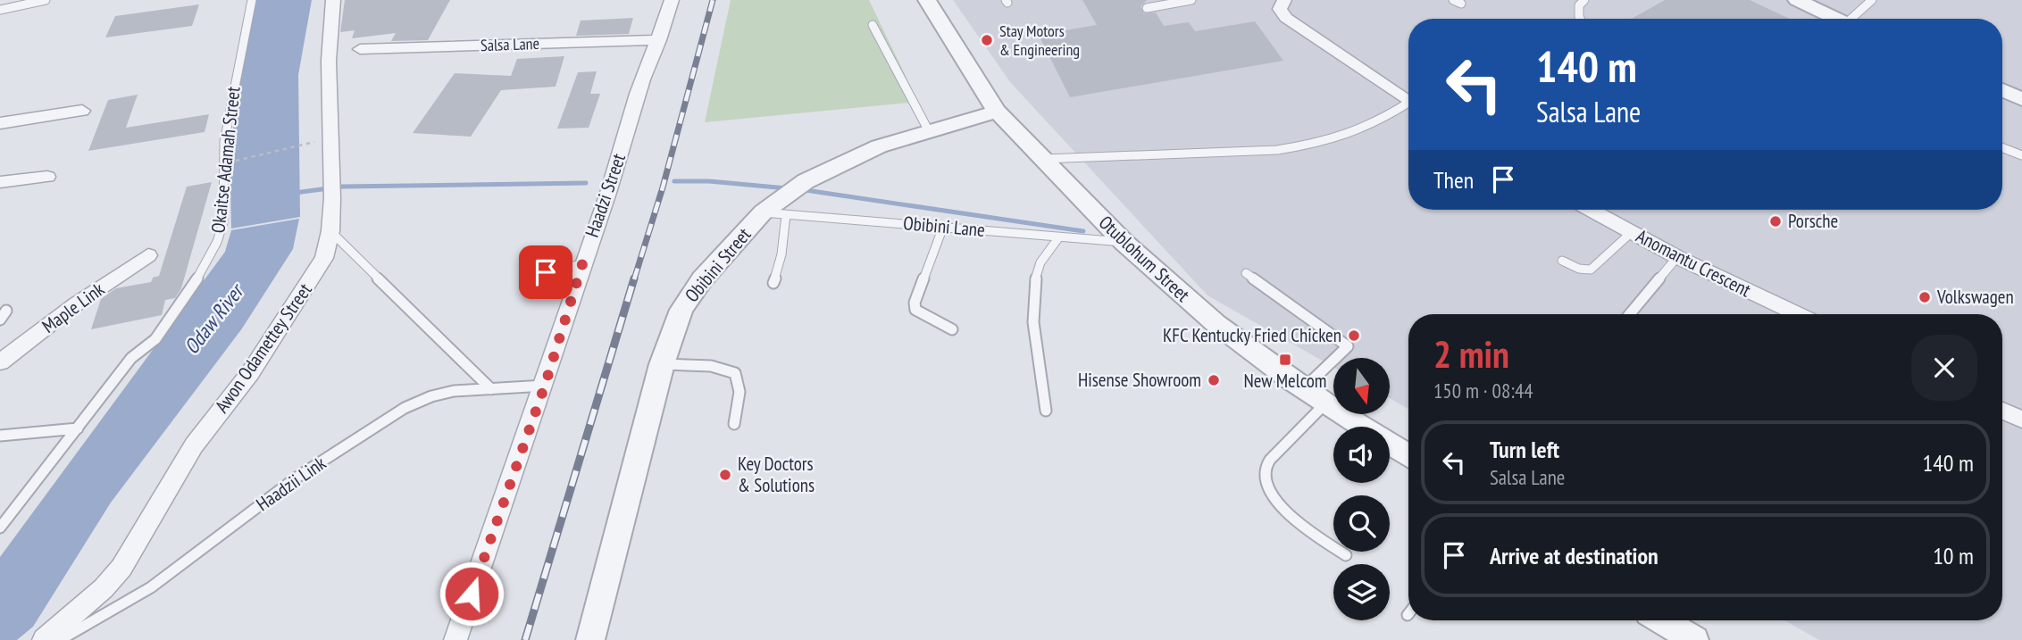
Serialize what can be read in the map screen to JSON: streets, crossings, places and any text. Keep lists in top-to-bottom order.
{
  "streets": {
    "street": [
      "Salsa Lane",
      "Haadzi Street",
      "Otublohum Street",
      "Anomantu Crescent",
      "Obibini Street",
      "Maple Link",
      "Awon Odamettey Street"
    ],
    "lane": ["Okaitse Adamah Street", "Obibini Lane", "Haadzii Link"]
  },
  "crossings": [
    ["Salsa Lane", "Haadzi Street"],
    ["Haadzi Street", "Haadzii Link"],
    ["Obibini Lane", "Otublohum Street"],
    ["Obibini Lane", "Obibini Street"],
    ["Otublohum Street", "Obibini Street"]
  ],
  "water": ["Odaw River"],
  "places": {
    "other": [
      "Stay Motors & Engineering",
      "Porsche",
      "Volkswagen",
      "KFC Kentucky Fried Chicken",
      "Hisense Showroom",
      "Key Doctors & Solutions"
    ],
    "transit": ["New Melcom"]
  },
  "north": "bottom",
  "page": {
    "turn": ["140 m", "Salsa Lane"],
    "then": "Then",
    "heading": ["2 min", "150 m · 08:44"],
    "list": [
      {
        "name": "Turn left",
        "note": "Salsa Lane",
        "value": "140 m"
      },
      {
        "name": "Arrive at destination",
        "value": "10 m"
      }
    ]
  }
}
